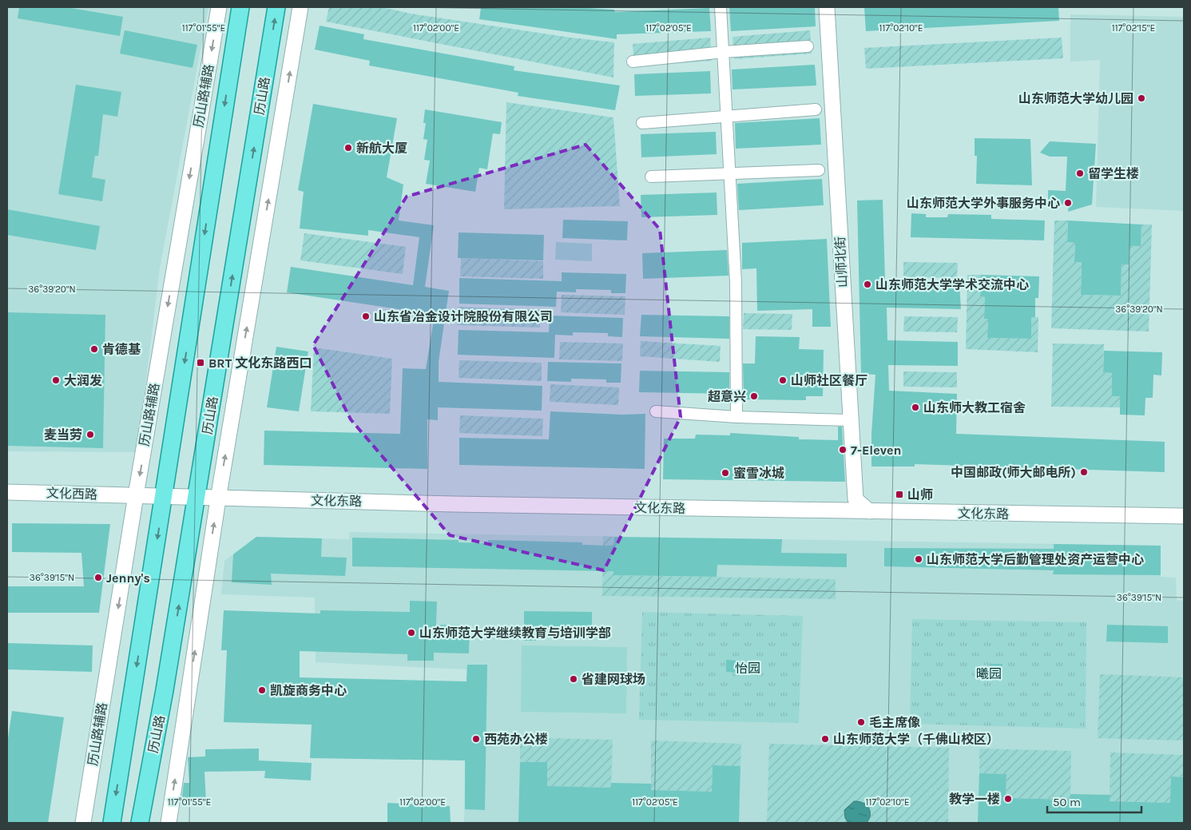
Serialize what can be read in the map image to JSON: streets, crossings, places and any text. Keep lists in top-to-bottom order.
{
  "streets": {
    "main road": ["历山路"],
    "street": [
      "历山路辅路",
      "山师北街",
      "文化西路",
      "文化东路"
    ]
  },
  "crossings": [
    ["历山路辅路", "文化西路"],
    ["历山路辅路", "文化东路"],
    ["历山路", "文化东路"],
    ["山师北街", "文化东路"],
    ["文化西路", "文化东路"]
  ],
  "parks": ["怡园", "曦园"],
  "places": {
    "other": [
      "山东师范大学幼儿园",
      "新航大厦",
      "留学生楼",
      "山东师范大学外事服务中心",
      "山东师范大学学术交流中心",
      "山东省冶金设计院股份有限公司",
      "肯德基",
      "大润发",
      "山师社区餐厅",
      "超意兴",
      "山东师大教工宿舍",
      "麦当劳",
      "7-Eleven",
      "中国邮政(师大邮电所)",
      "蜜雪冰城",
      "山东师范大学后勤管理处资产运营中心",
      "Jenny's",
      "山东师范大学继续教育与培训学部",
      "省建网球场",
      "凯旋商务中心",
      "毛主席像",
      "西苑办公楼",
      "山东师范大学（千佛山校区）",
      "教学一楼"
    ],
    "transit": ["BRT 文化东路西口", "山师"]
  },
  "scale_bar": "50 m",
  "coordinates": [
    "117°01'55\"E",
    "117°02'00\"E",
    "117°02'05\"E",
    "117°02'10\"E",
    "117°02'15\"E",
    "36°39'20\"N",
    "36°39'15\"N"
  ]
}
